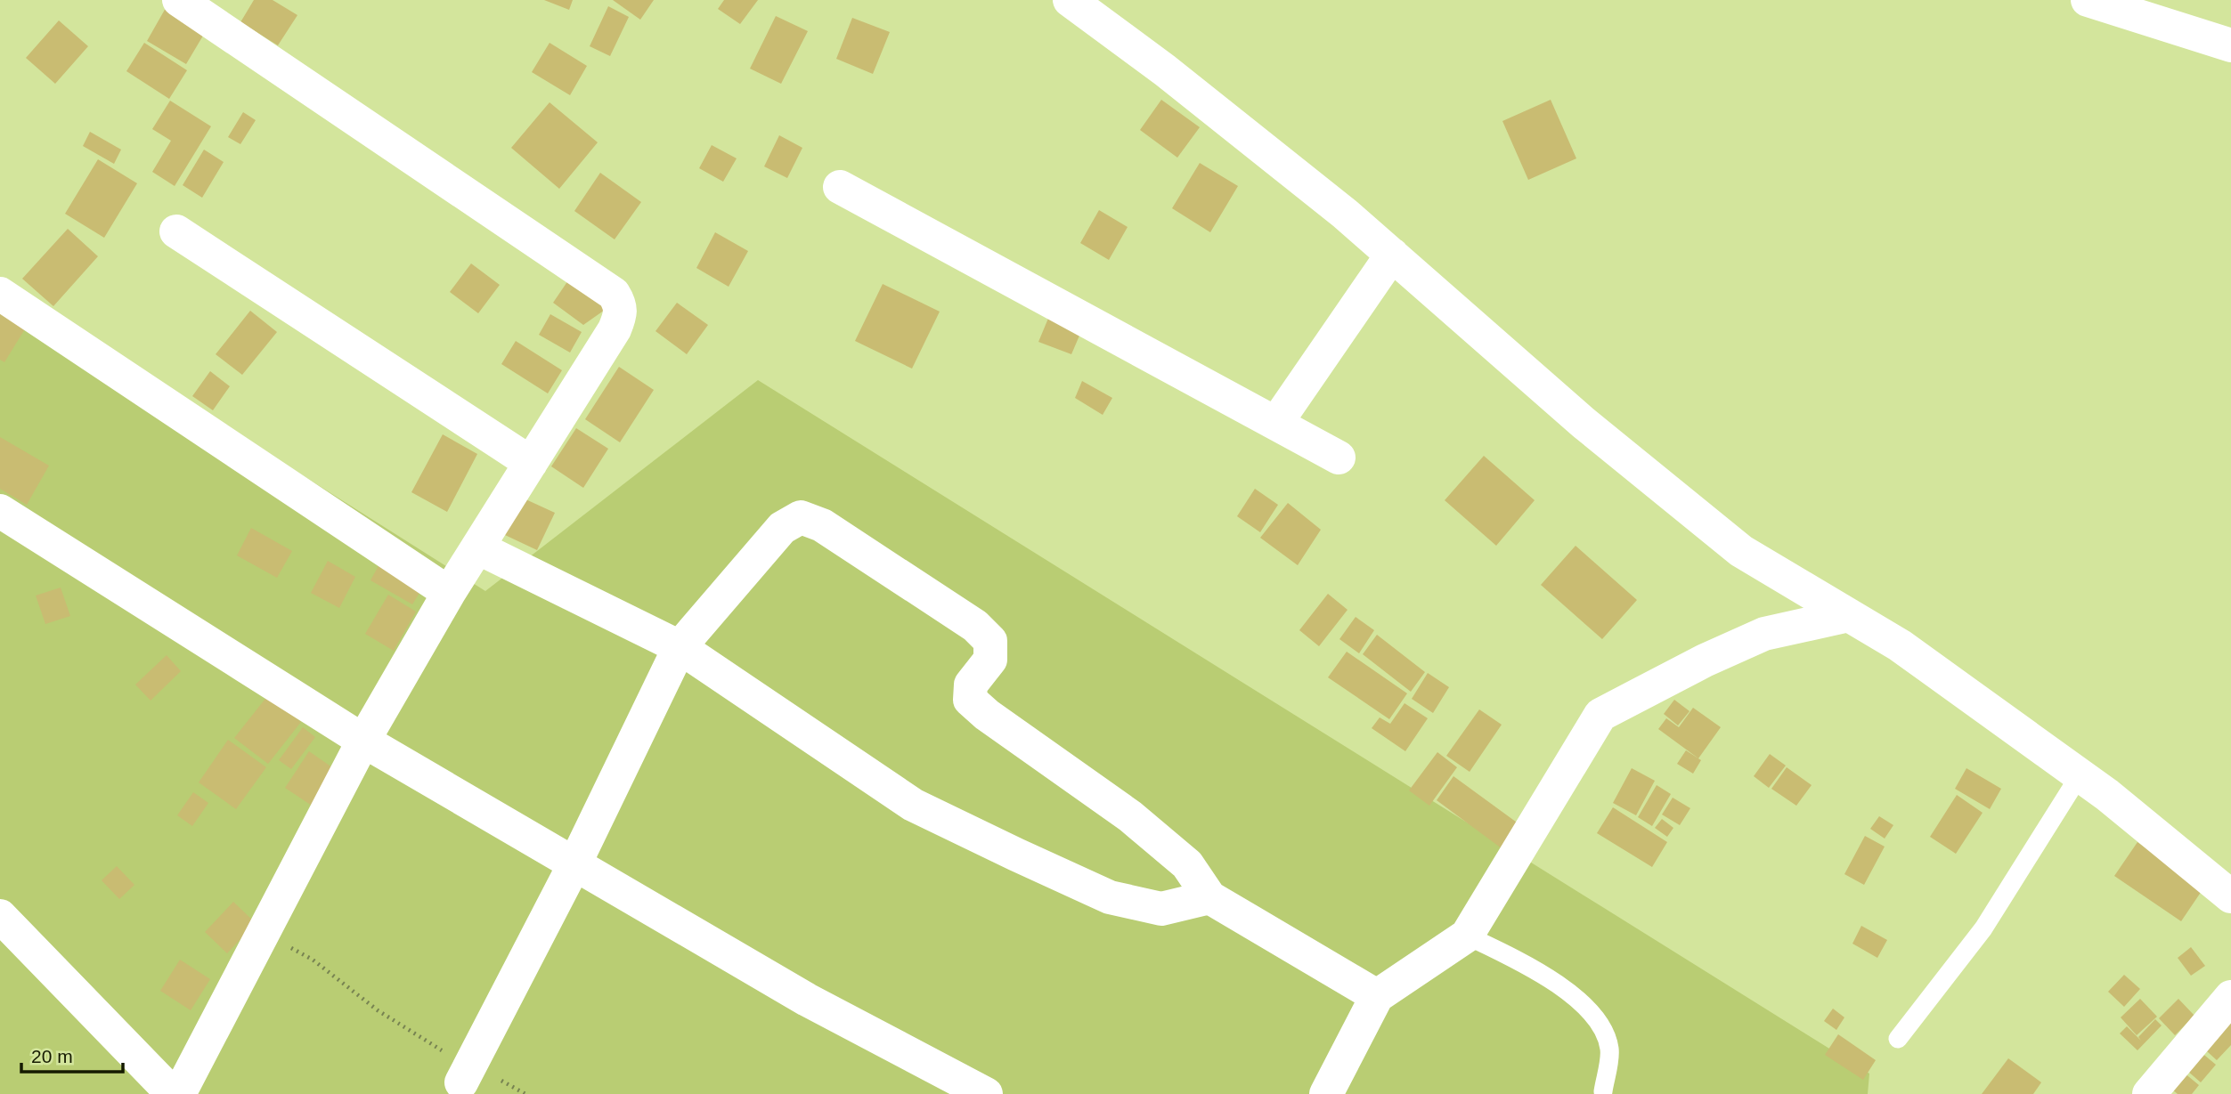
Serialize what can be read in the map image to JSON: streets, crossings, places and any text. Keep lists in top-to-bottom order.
{
  "scale_bar": "20 m"
}
